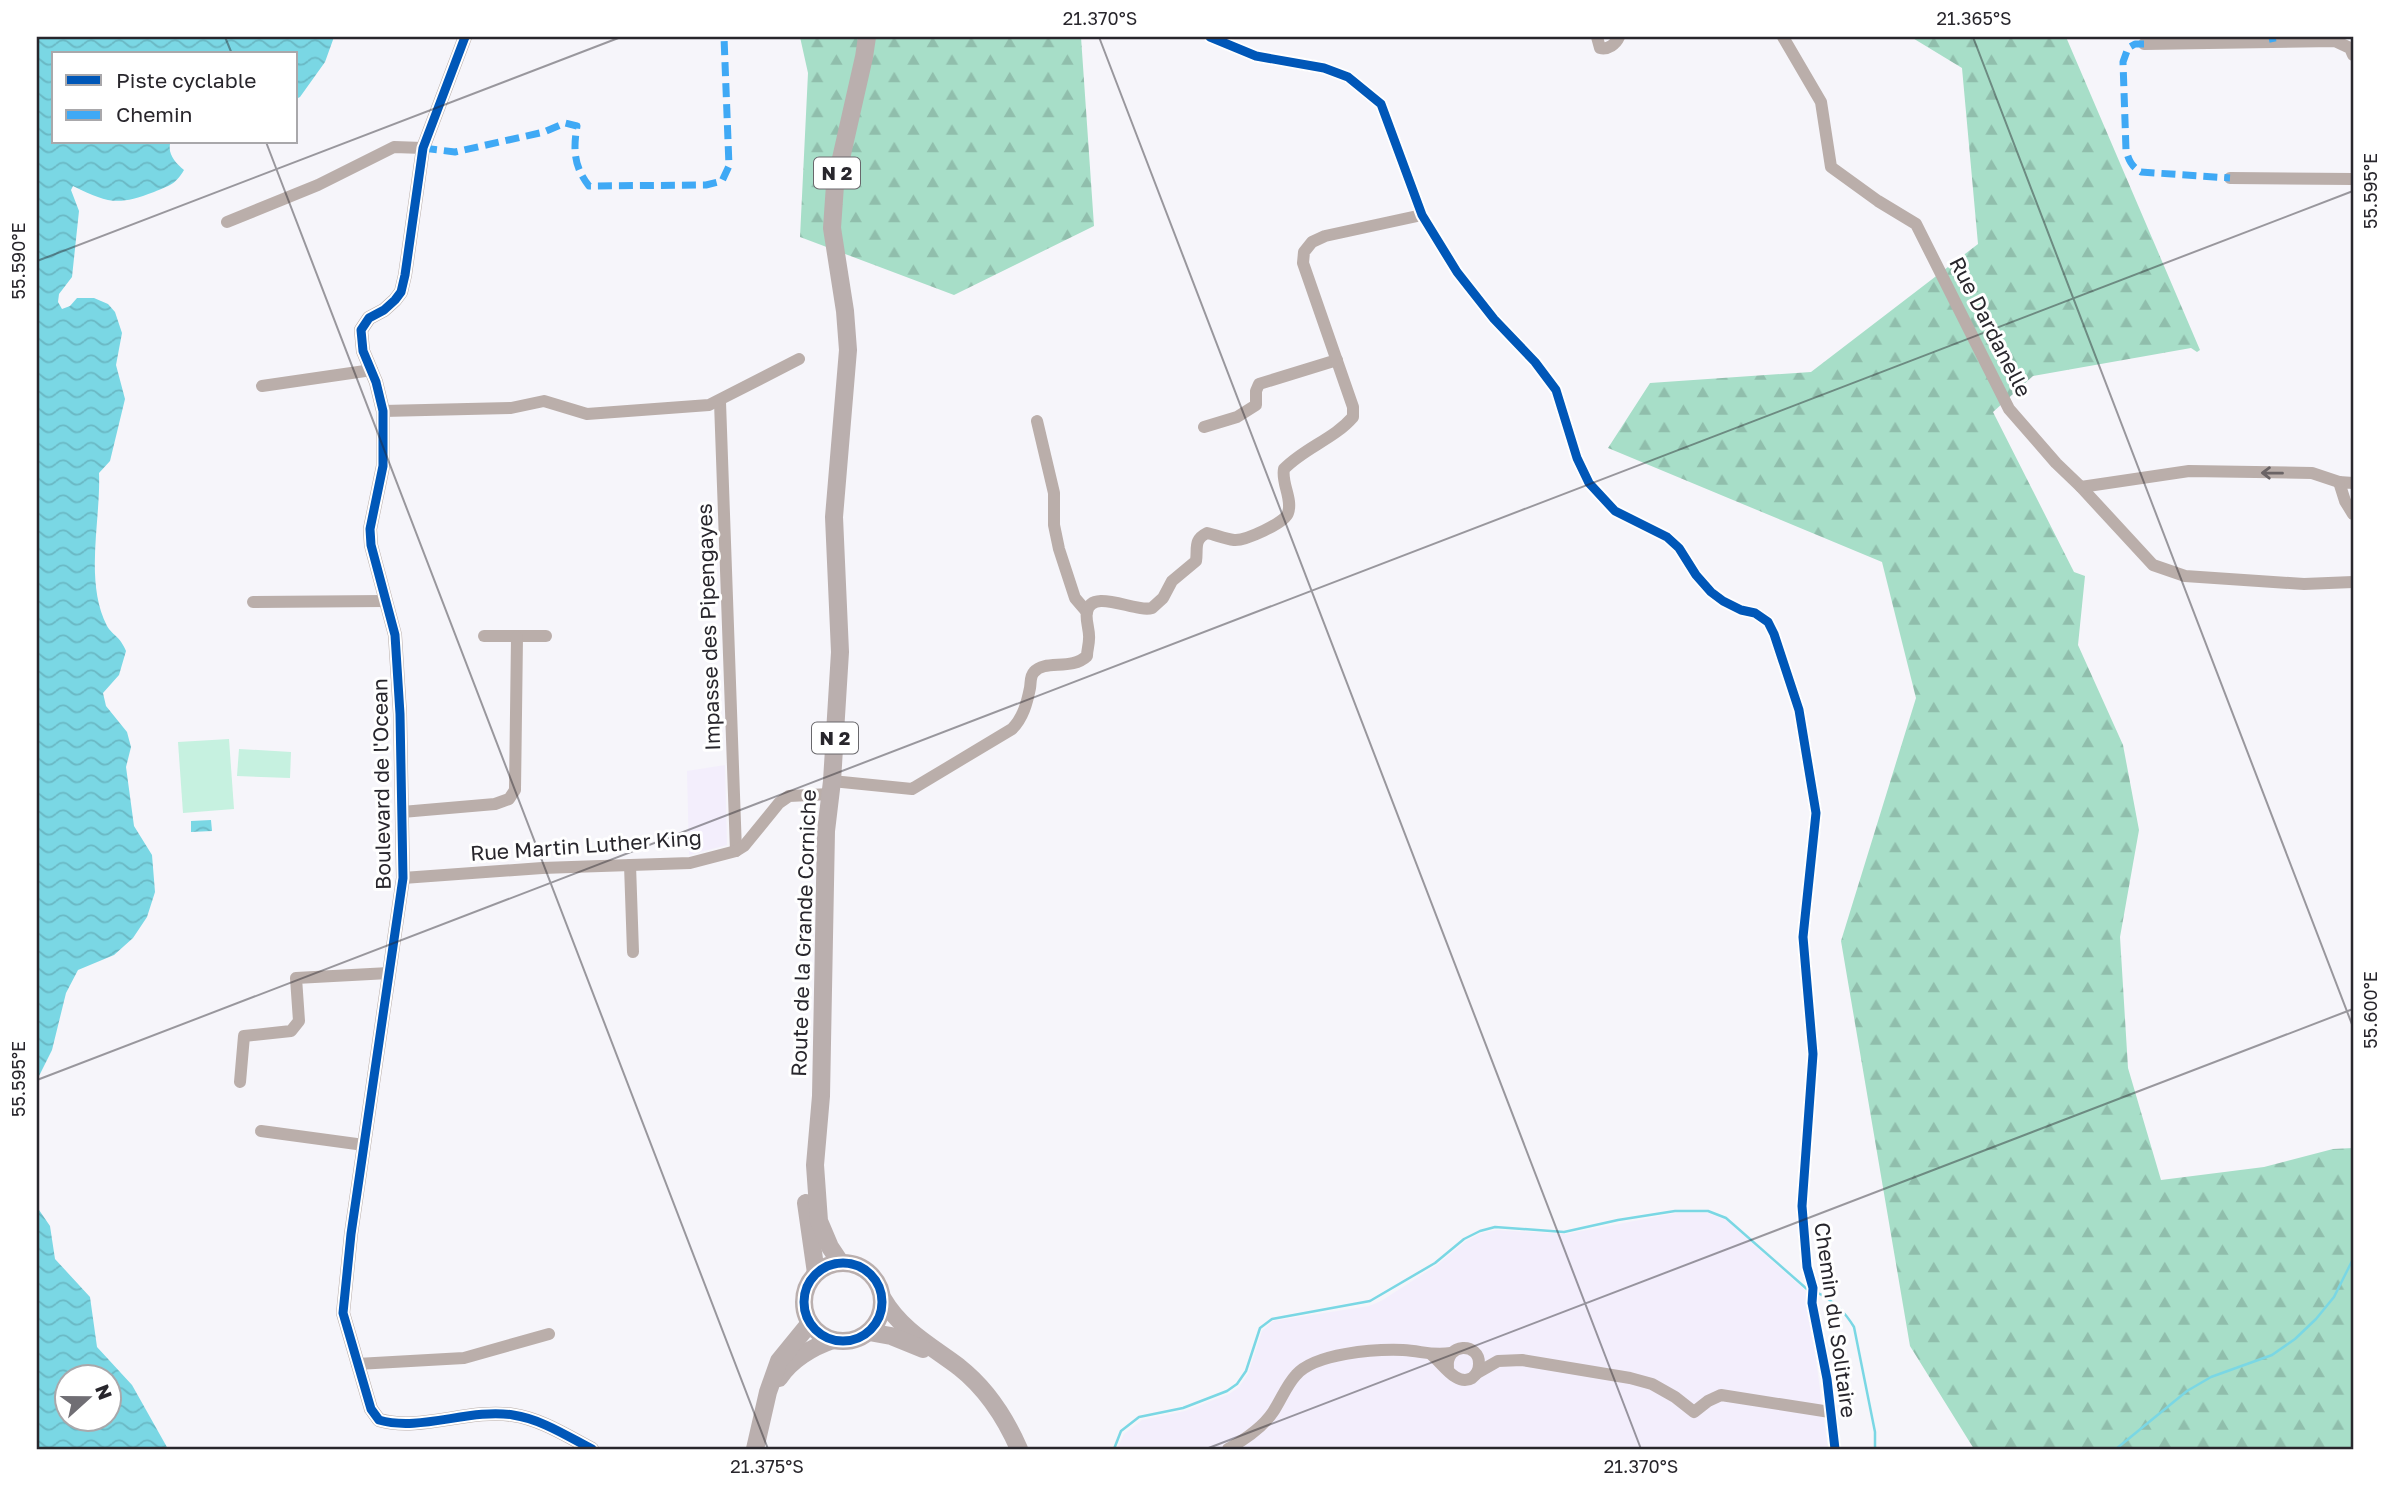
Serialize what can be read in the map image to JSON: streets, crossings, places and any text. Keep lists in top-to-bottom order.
{
  "streets": {
    "main road": ["N 2", "Route de la Grande Corniche"],
    "street": [
      "Rue Dardanelle",
      "Impasse des Pipengayes",
      "Boulevard de l'Ocean",
      "Rue Martin Luther King",
      "Chemin du Solitaire"
    ]
  },
  "crossings": [
    ["Impasse des Pipengayes", "Rue Martin Luther King"],
    ["Boulevard de l'Ocean", "Rue Martin Luther King"]
  ],
  "legend": ["Piste cyclable", "Chemin"],
  "north": "right",
  "coordinates": [
    "21.370°S",
    "21.365°S",
    "55.595°E",
    "55.590°E",
    "55.600°E",
    "21.375°S"
  ]
}
